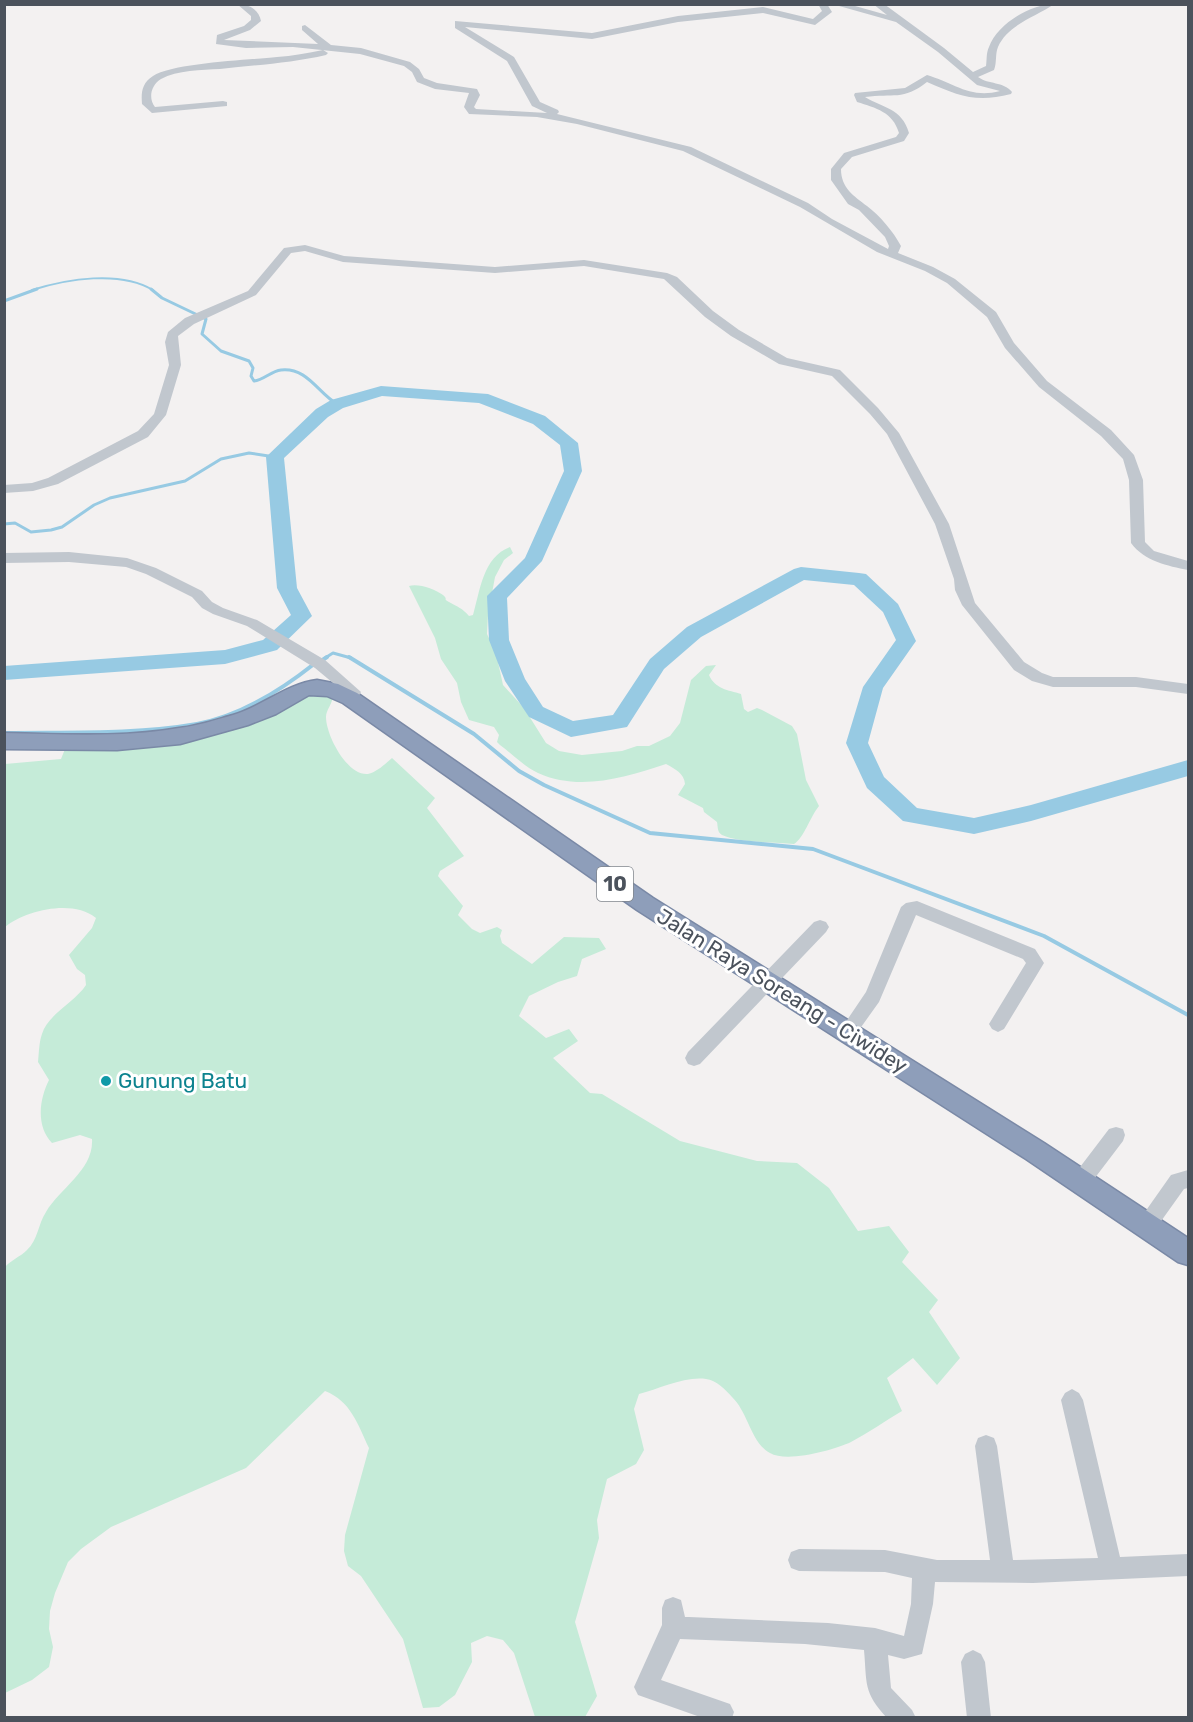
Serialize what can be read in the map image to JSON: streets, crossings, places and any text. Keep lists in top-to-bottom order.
{
  "streets": {
    "highway": ["10", "Jalan Raya Soreang - Ciwidey"]
  },
  "places": ["Gunung Batu"]
}
